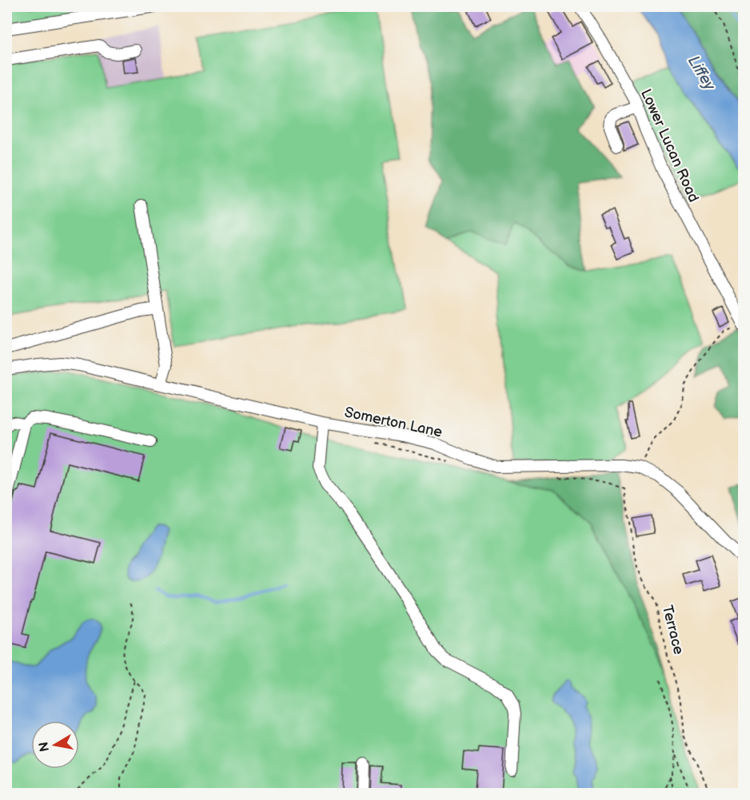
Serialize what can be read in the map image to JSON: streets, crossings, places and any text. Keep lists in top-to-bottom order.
{
  "streets": {
    "street": ["Lower Lucan Road", "Somerton Lane"],
    "path": ["Terrace"]
  },
  "water": ["Liffey"],
  "north": "left"
}
